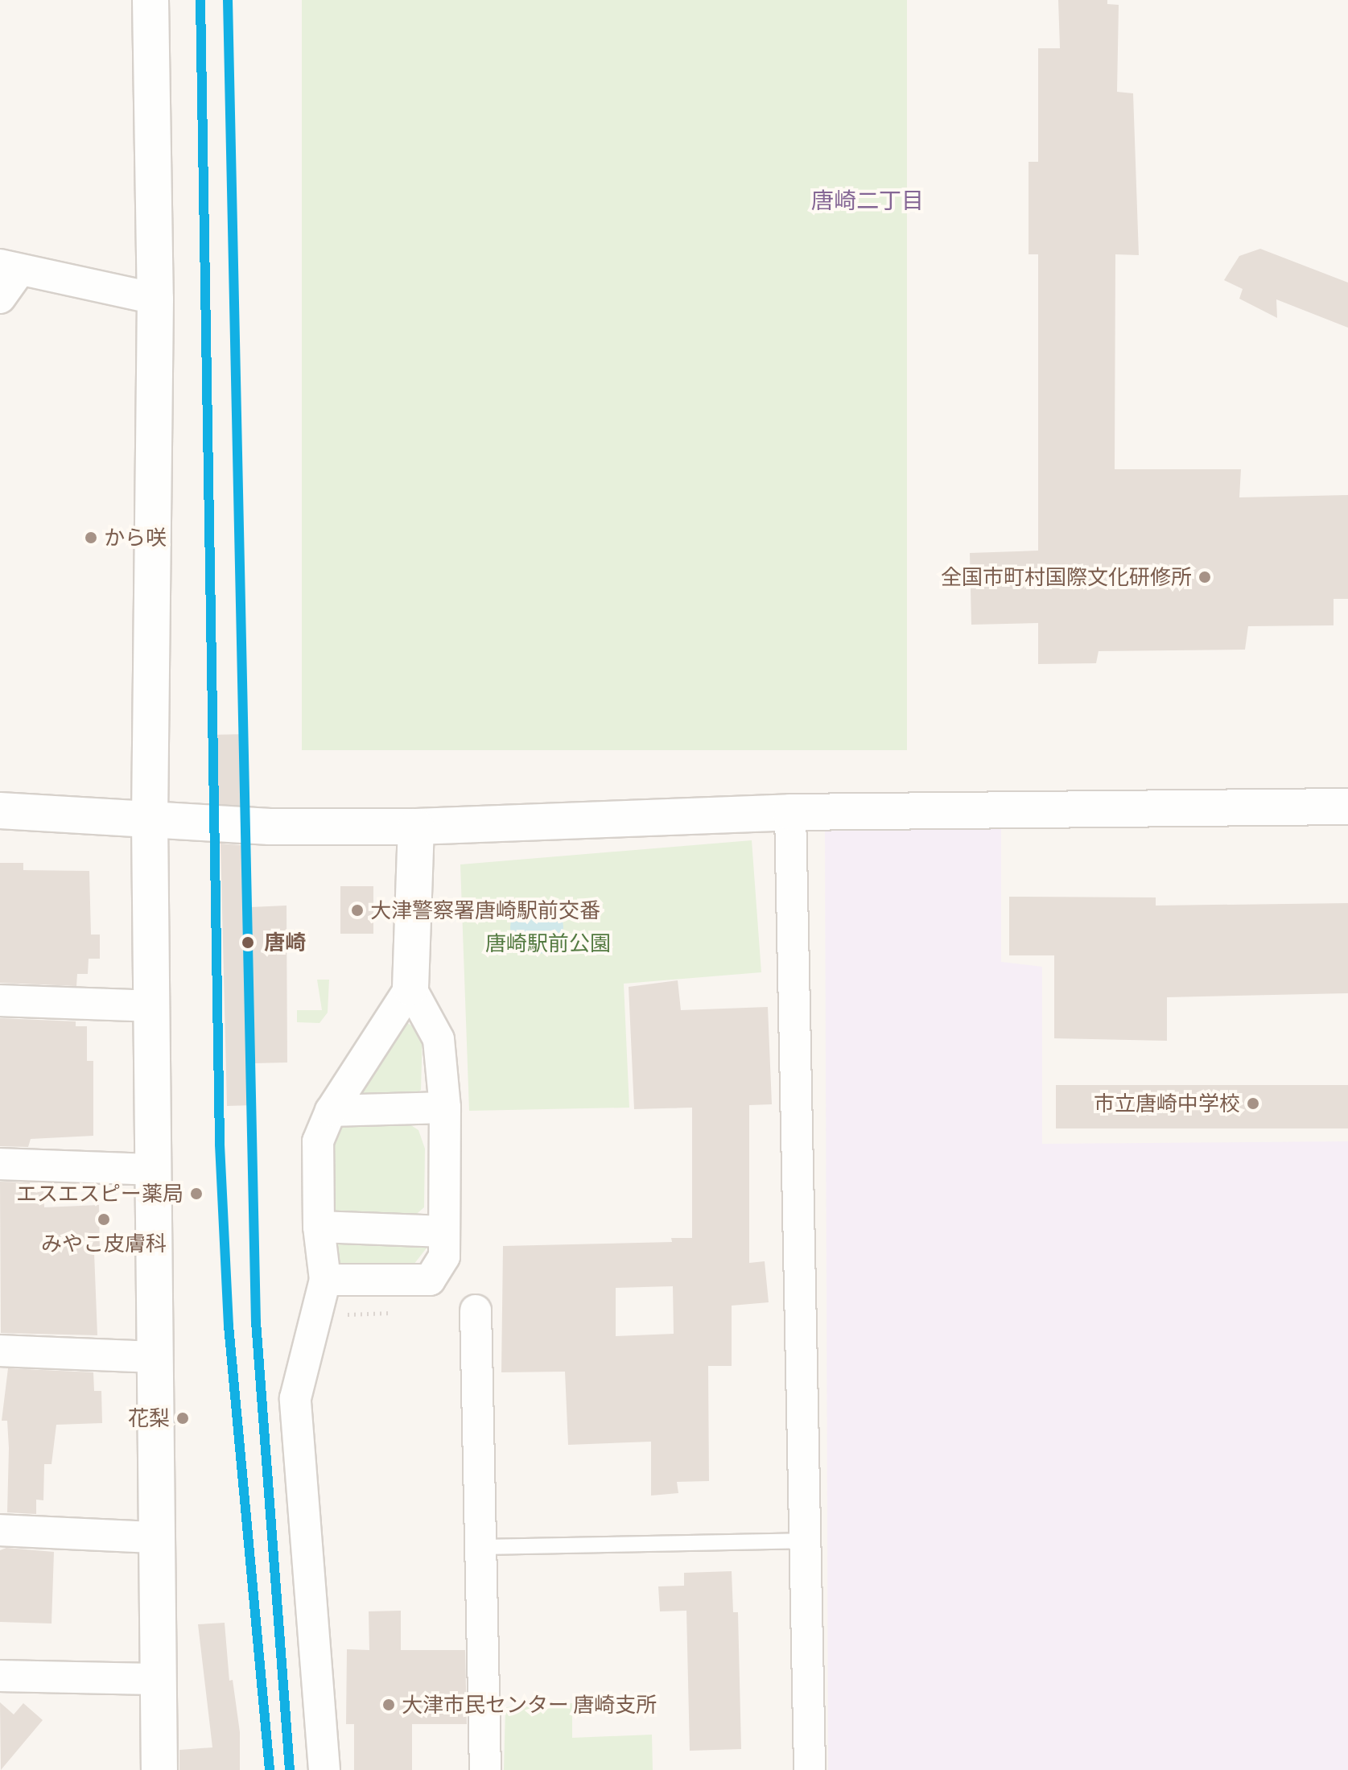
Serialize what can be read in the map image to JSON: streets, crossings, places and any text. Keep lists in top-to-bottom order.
{
  "districts": ["唐崎二丁目"],
  "parks": ["唐崎駅前公園"],
  "places": [
    "から咲",
    "全国市町村国際文化研修所",
    "大津警察署唐崎駅前交番",
    "唐崎",
    "市立唐崎中学校",
    "エスエスピー薬局",
    "みやこ皮膚科",
    "花梨",
    "大津市民センター 唐崎支所"
  ]
}
